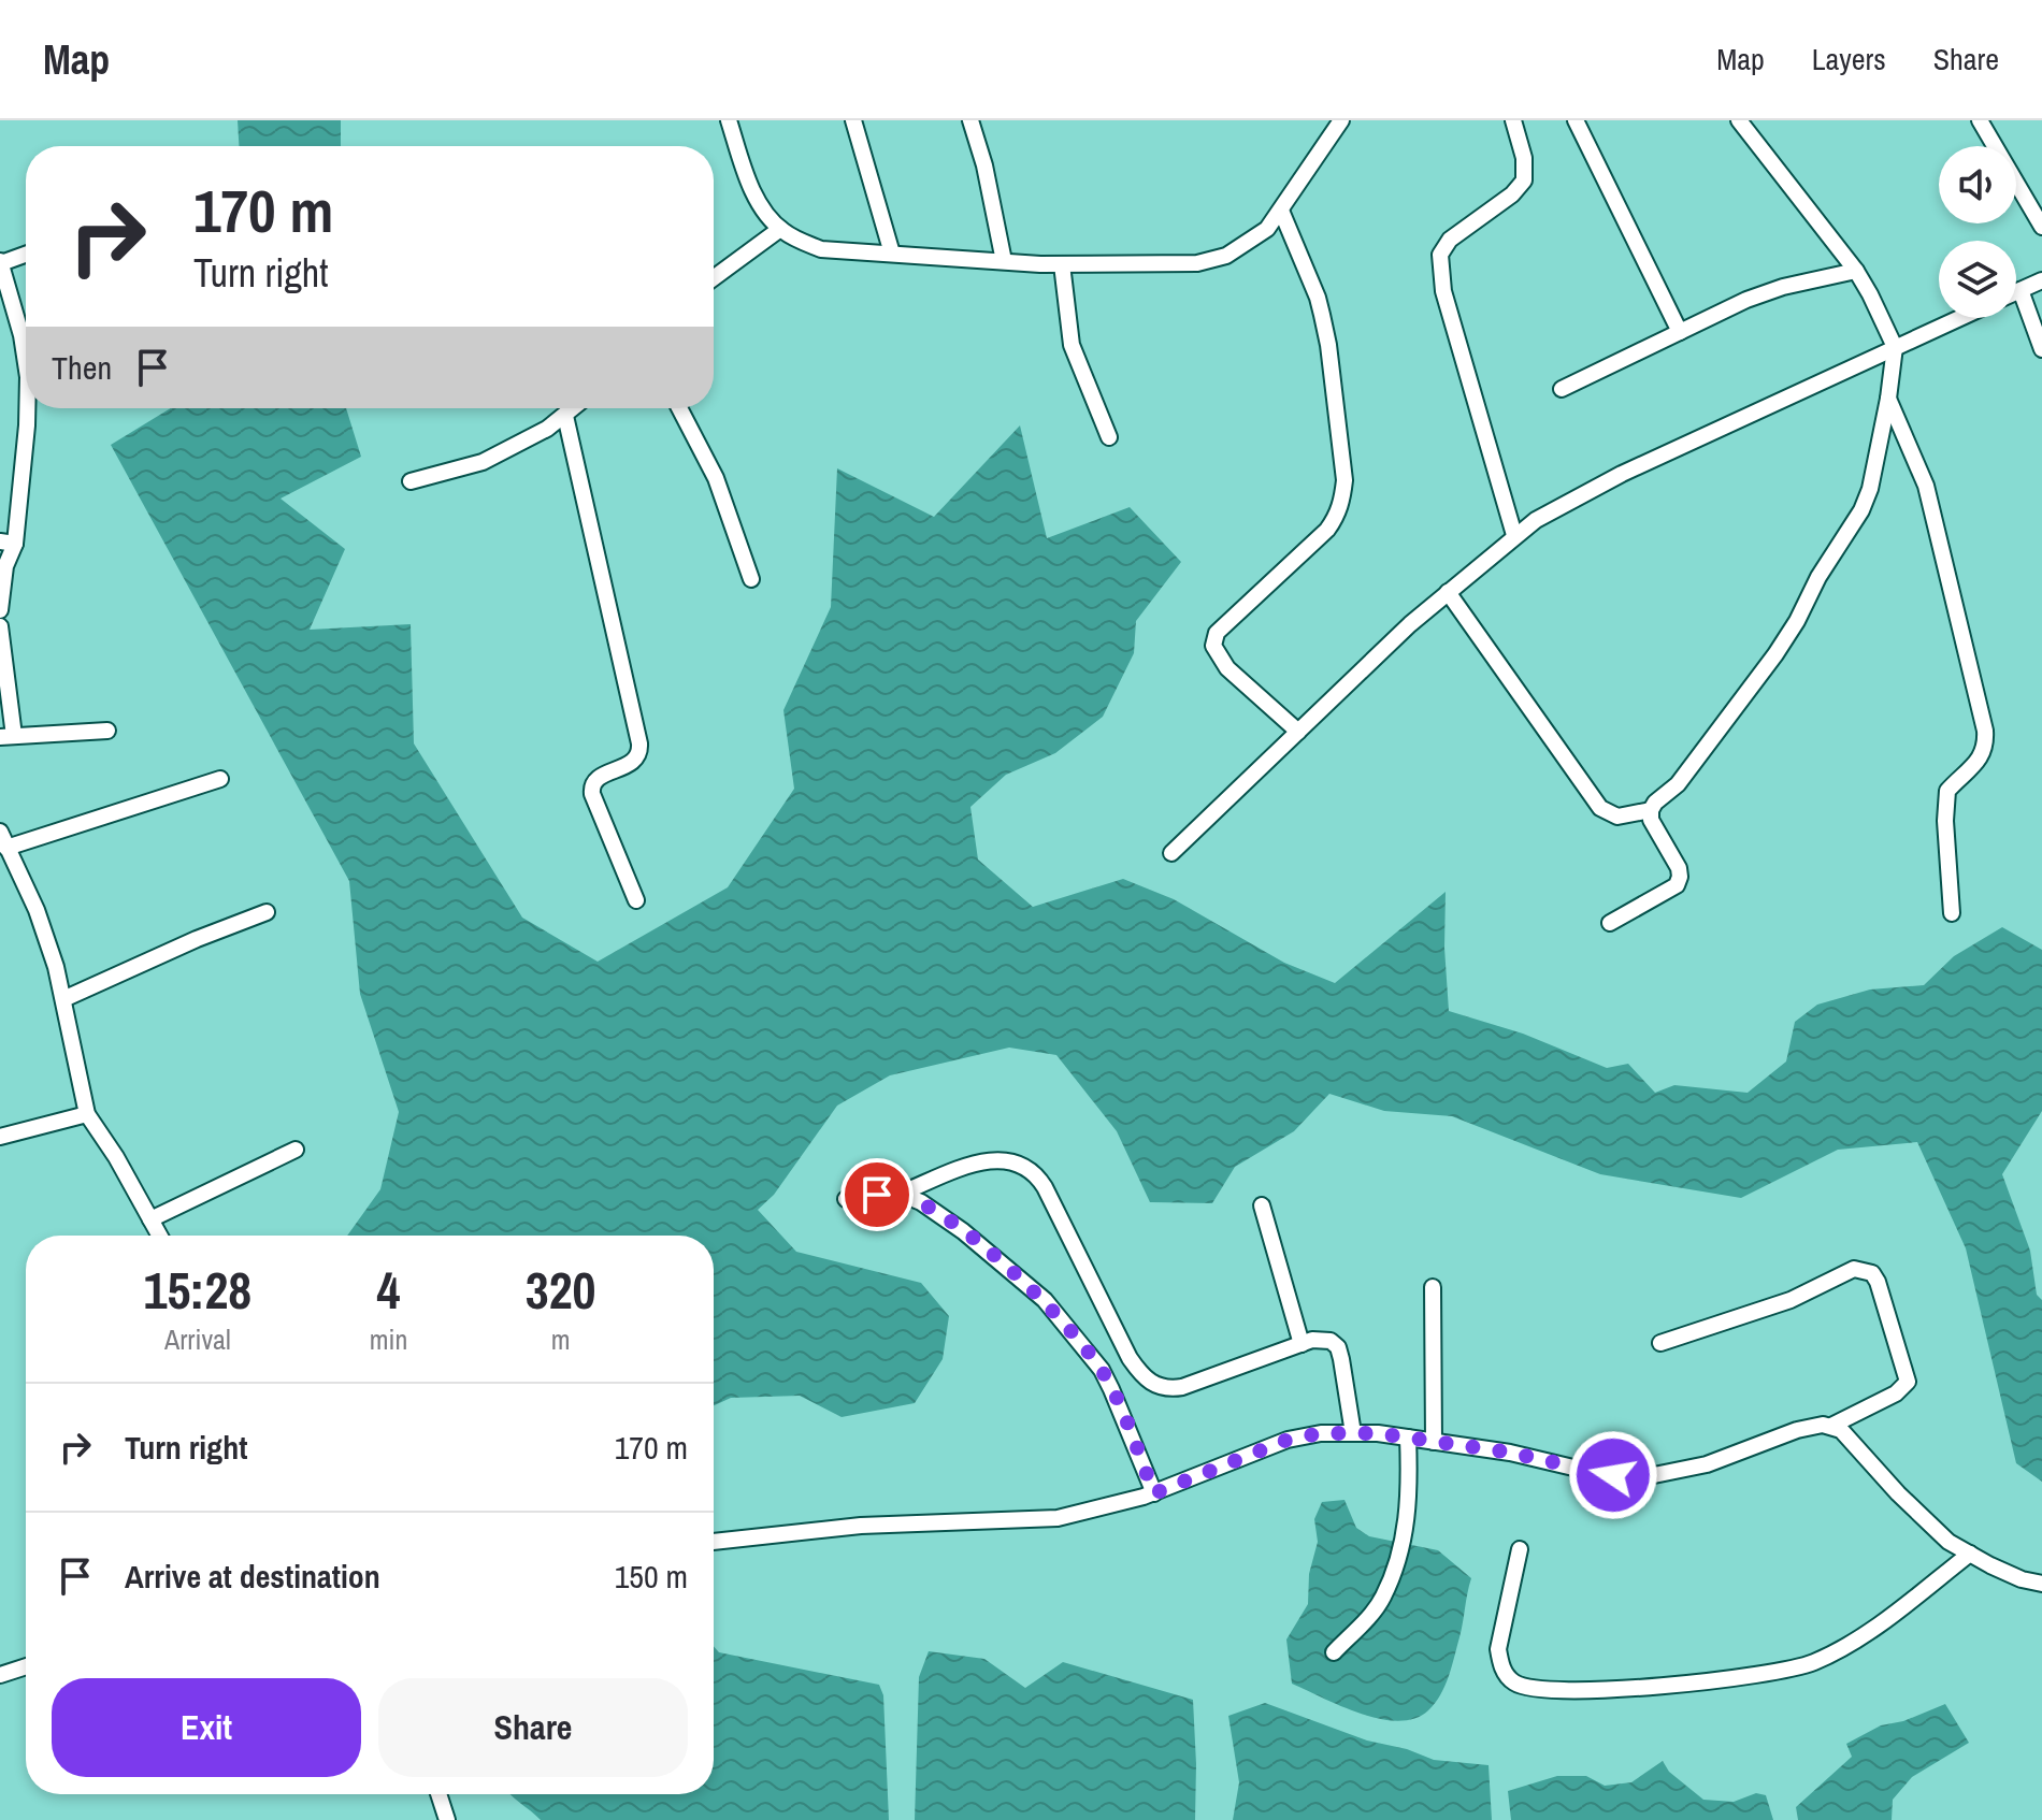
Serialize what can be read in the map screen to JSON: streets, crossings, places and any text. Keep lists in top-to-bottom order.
{
  "page": {
    "header": "Map",
    "nav": ["Map", "Layers", "Share"],
    "turn": ["170 m", "Turn right"],
    "then": "Then",
    "eta": [
      "15:28",
      "Arrival",
      "4",
      "min",
      "320",
      "m"
    ],
    "list": [
      {
        "name": "Turn right",
        "value": "170 m"
      },
      {
        "name": "Arrive at destination",
        "value": "150 m"
      }
    ],
    "buttons": ["Exit", "Share"]
  }
}
